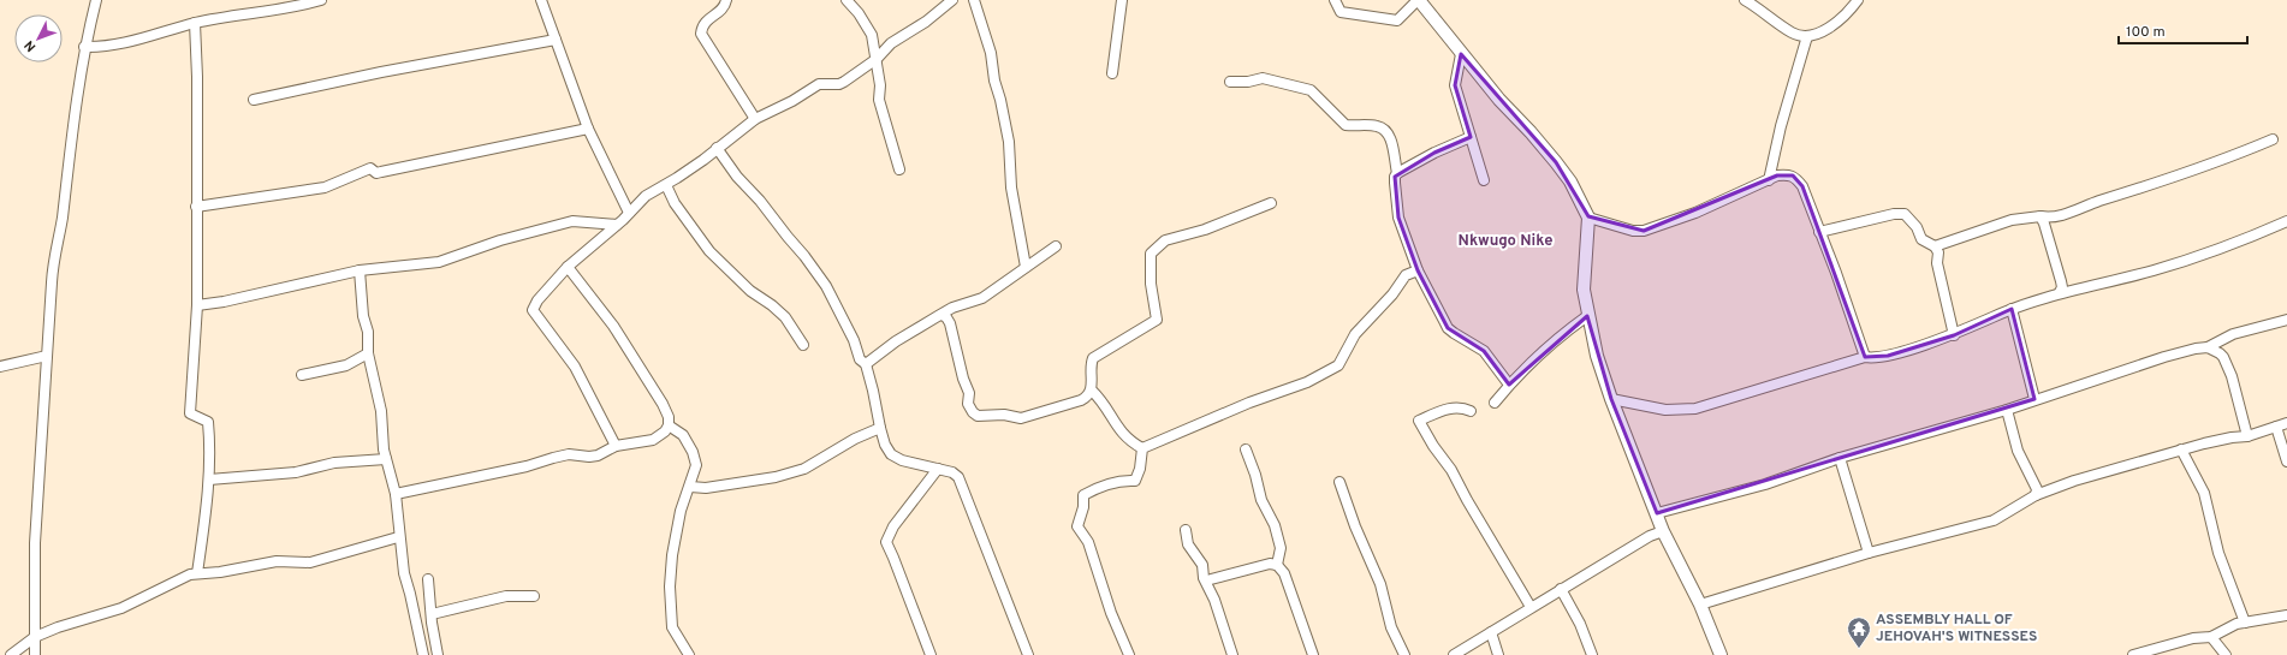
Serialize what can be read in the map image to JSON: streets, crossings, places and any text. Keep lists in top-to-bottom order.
{
  "districts": ["Nkwugo Nike"],
  "places": {
    "temple": ["ASSEMBLY HALL OF JEHOVAH'S WITNESSES"]
  },
  "scale_bar": "100 m",
  "north": "bottom left"
}
